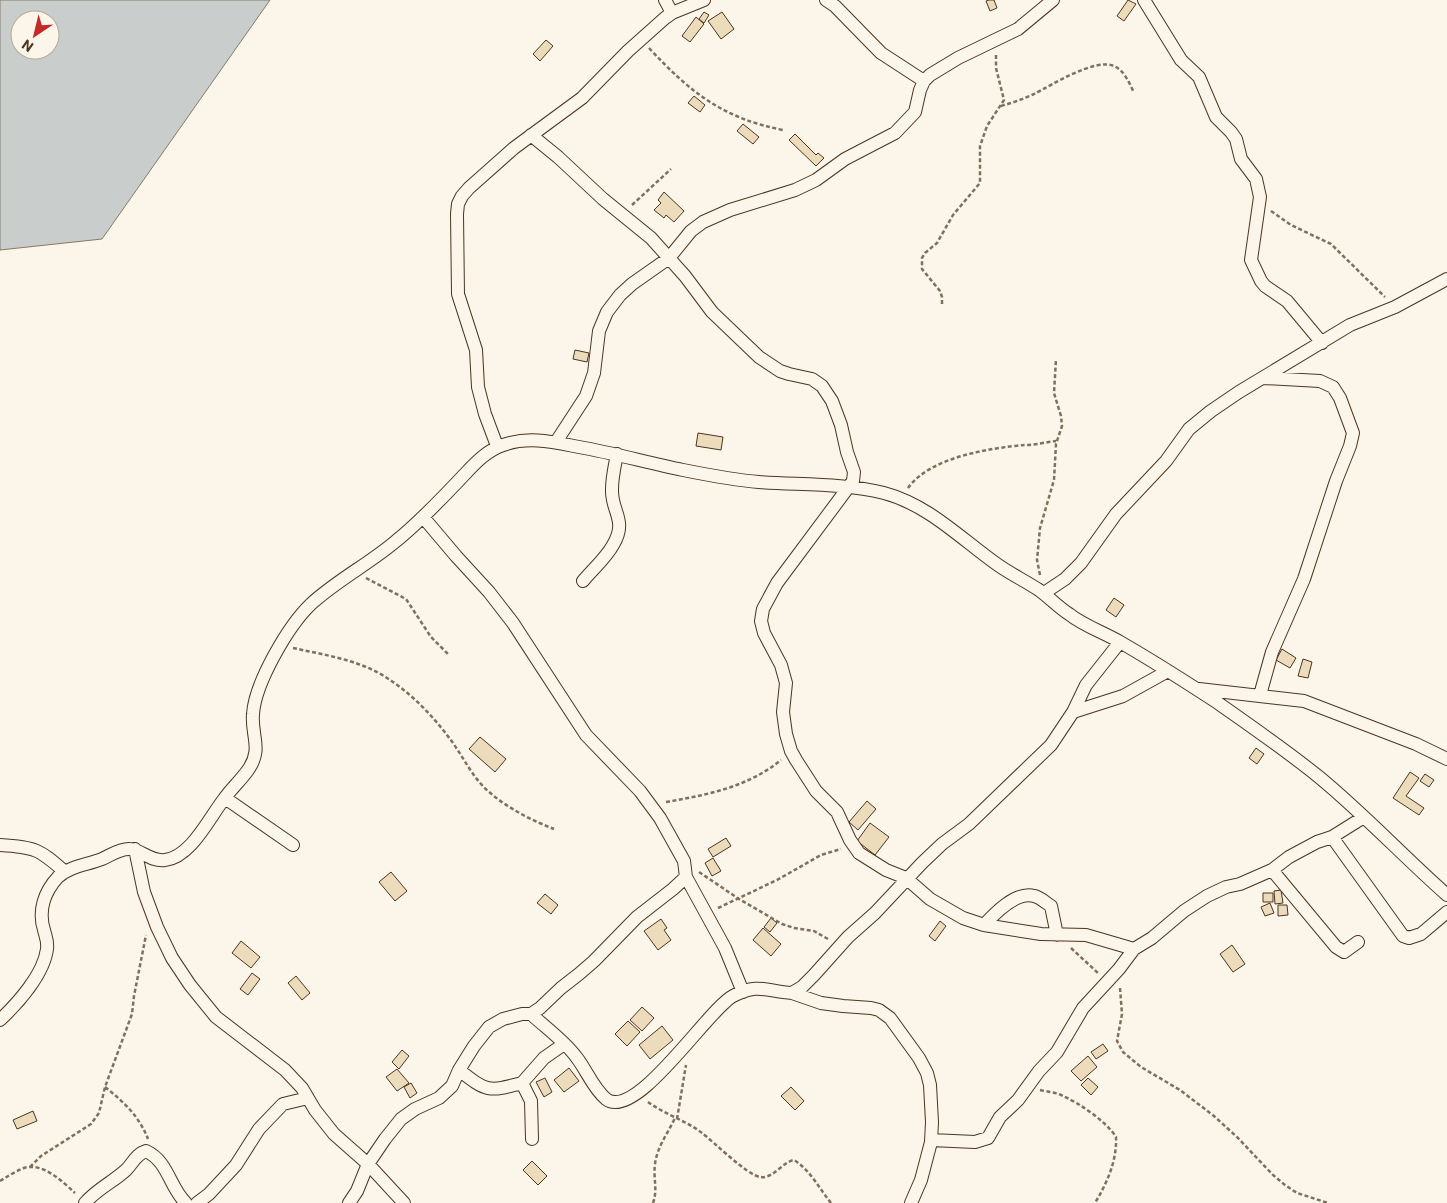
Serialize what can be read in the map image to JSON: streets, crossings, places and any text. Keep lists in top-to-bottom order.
{
  "north": "bottom left"
}
